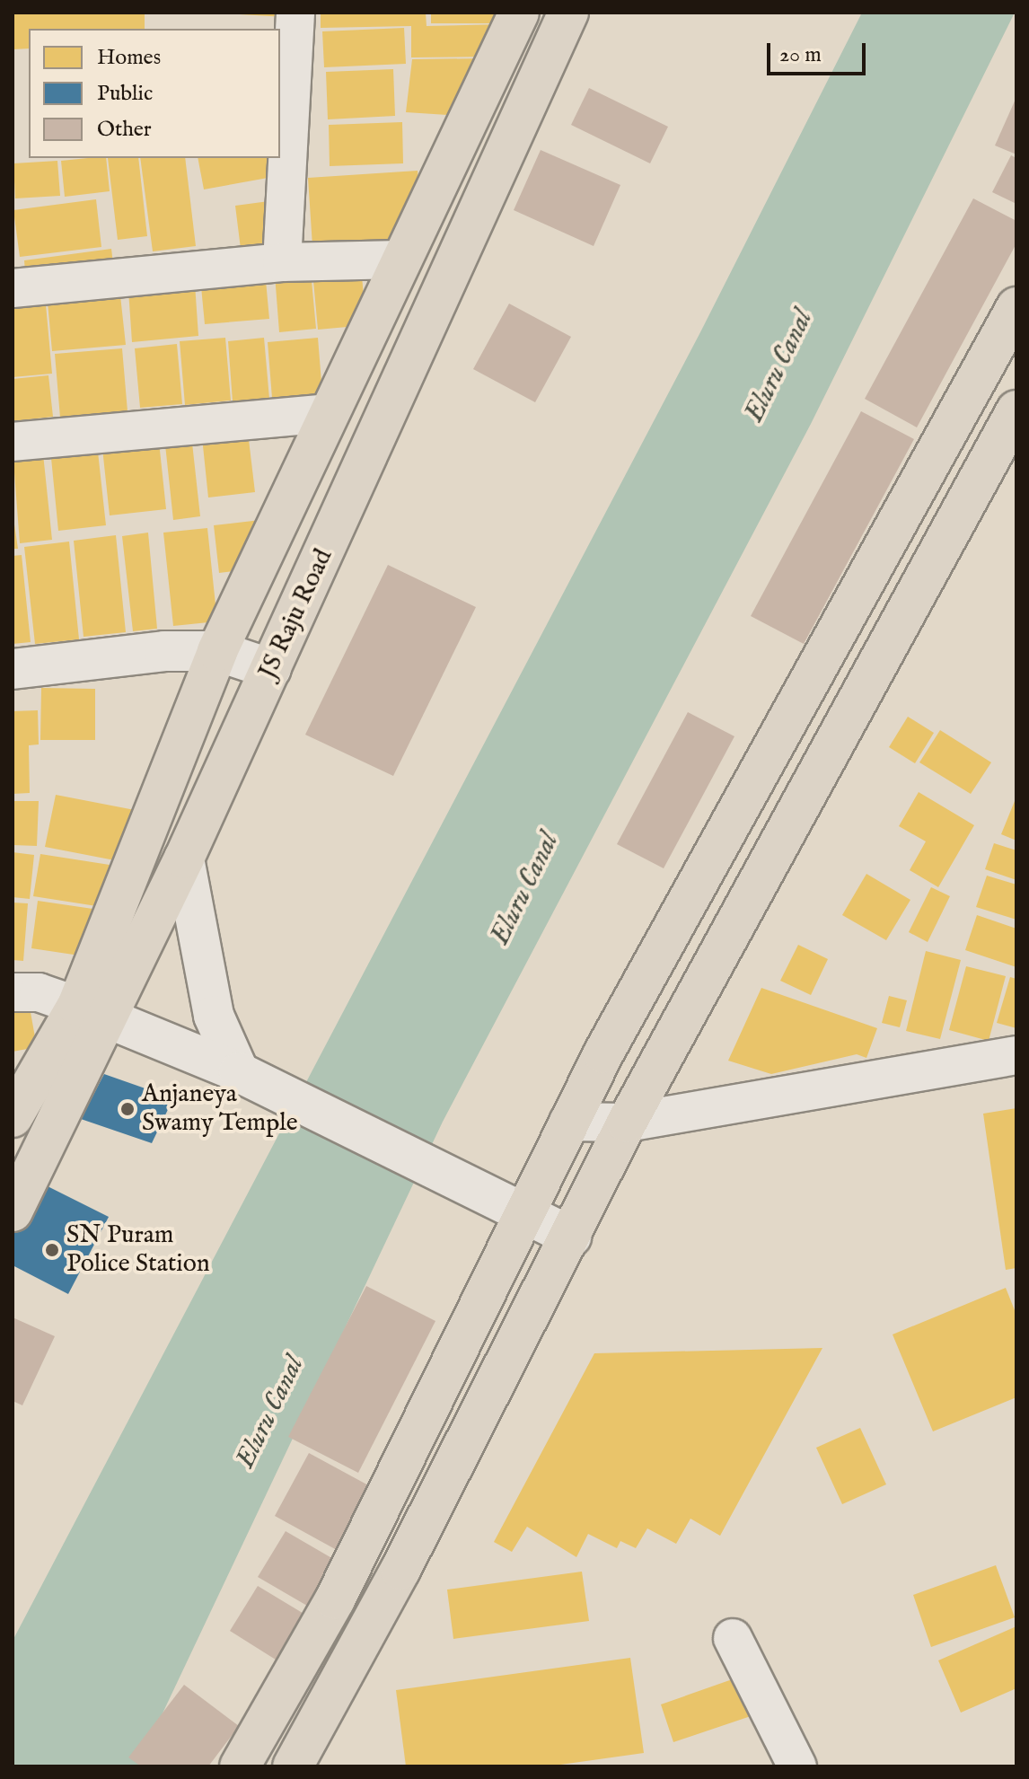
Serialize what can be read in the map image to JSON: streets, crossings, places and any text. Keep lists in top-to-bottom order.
{
  "streets": {
    "main road": ["JS Raju Road"]
  },
  "water": ["Eluru Canal"],
  "places": ["Anjaneya Swamy Temple", "SN Puram Police Station"],
  "legend": ["Homes", "Public", "Other"],
  "scale_bar": "20 m"
}
